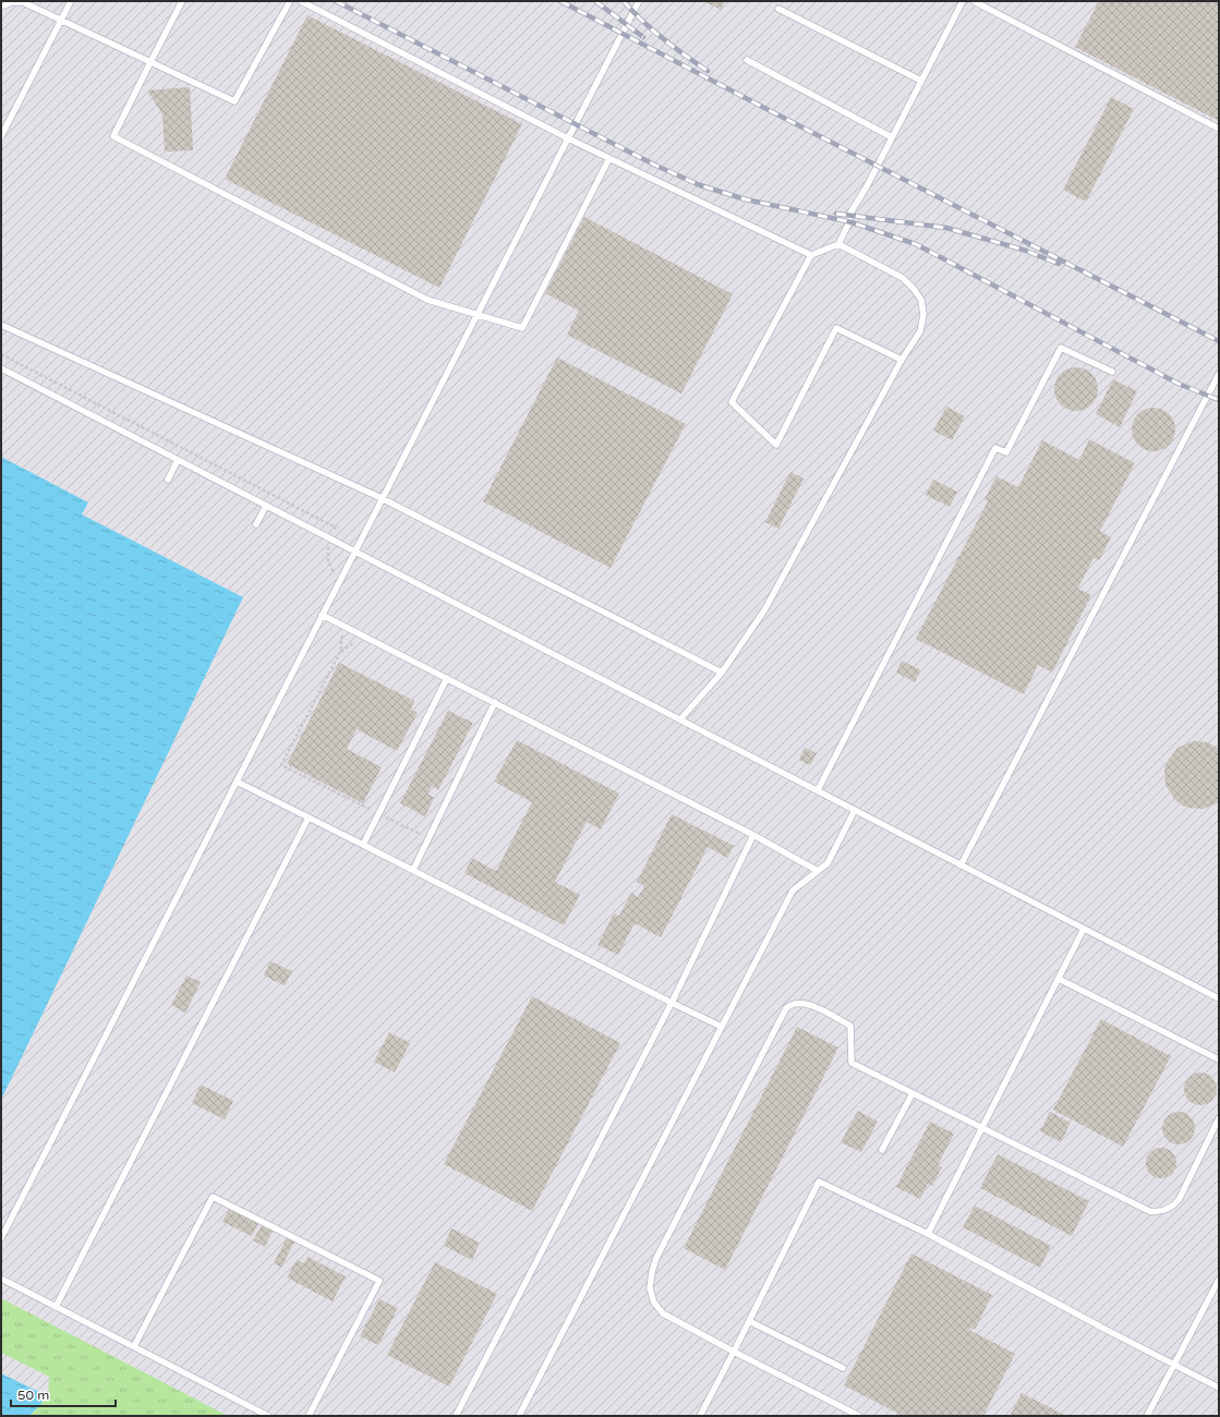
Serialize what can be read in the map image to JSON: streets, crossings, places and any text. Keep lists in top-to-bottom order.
{
  "scale_bar": "50 m"
}
